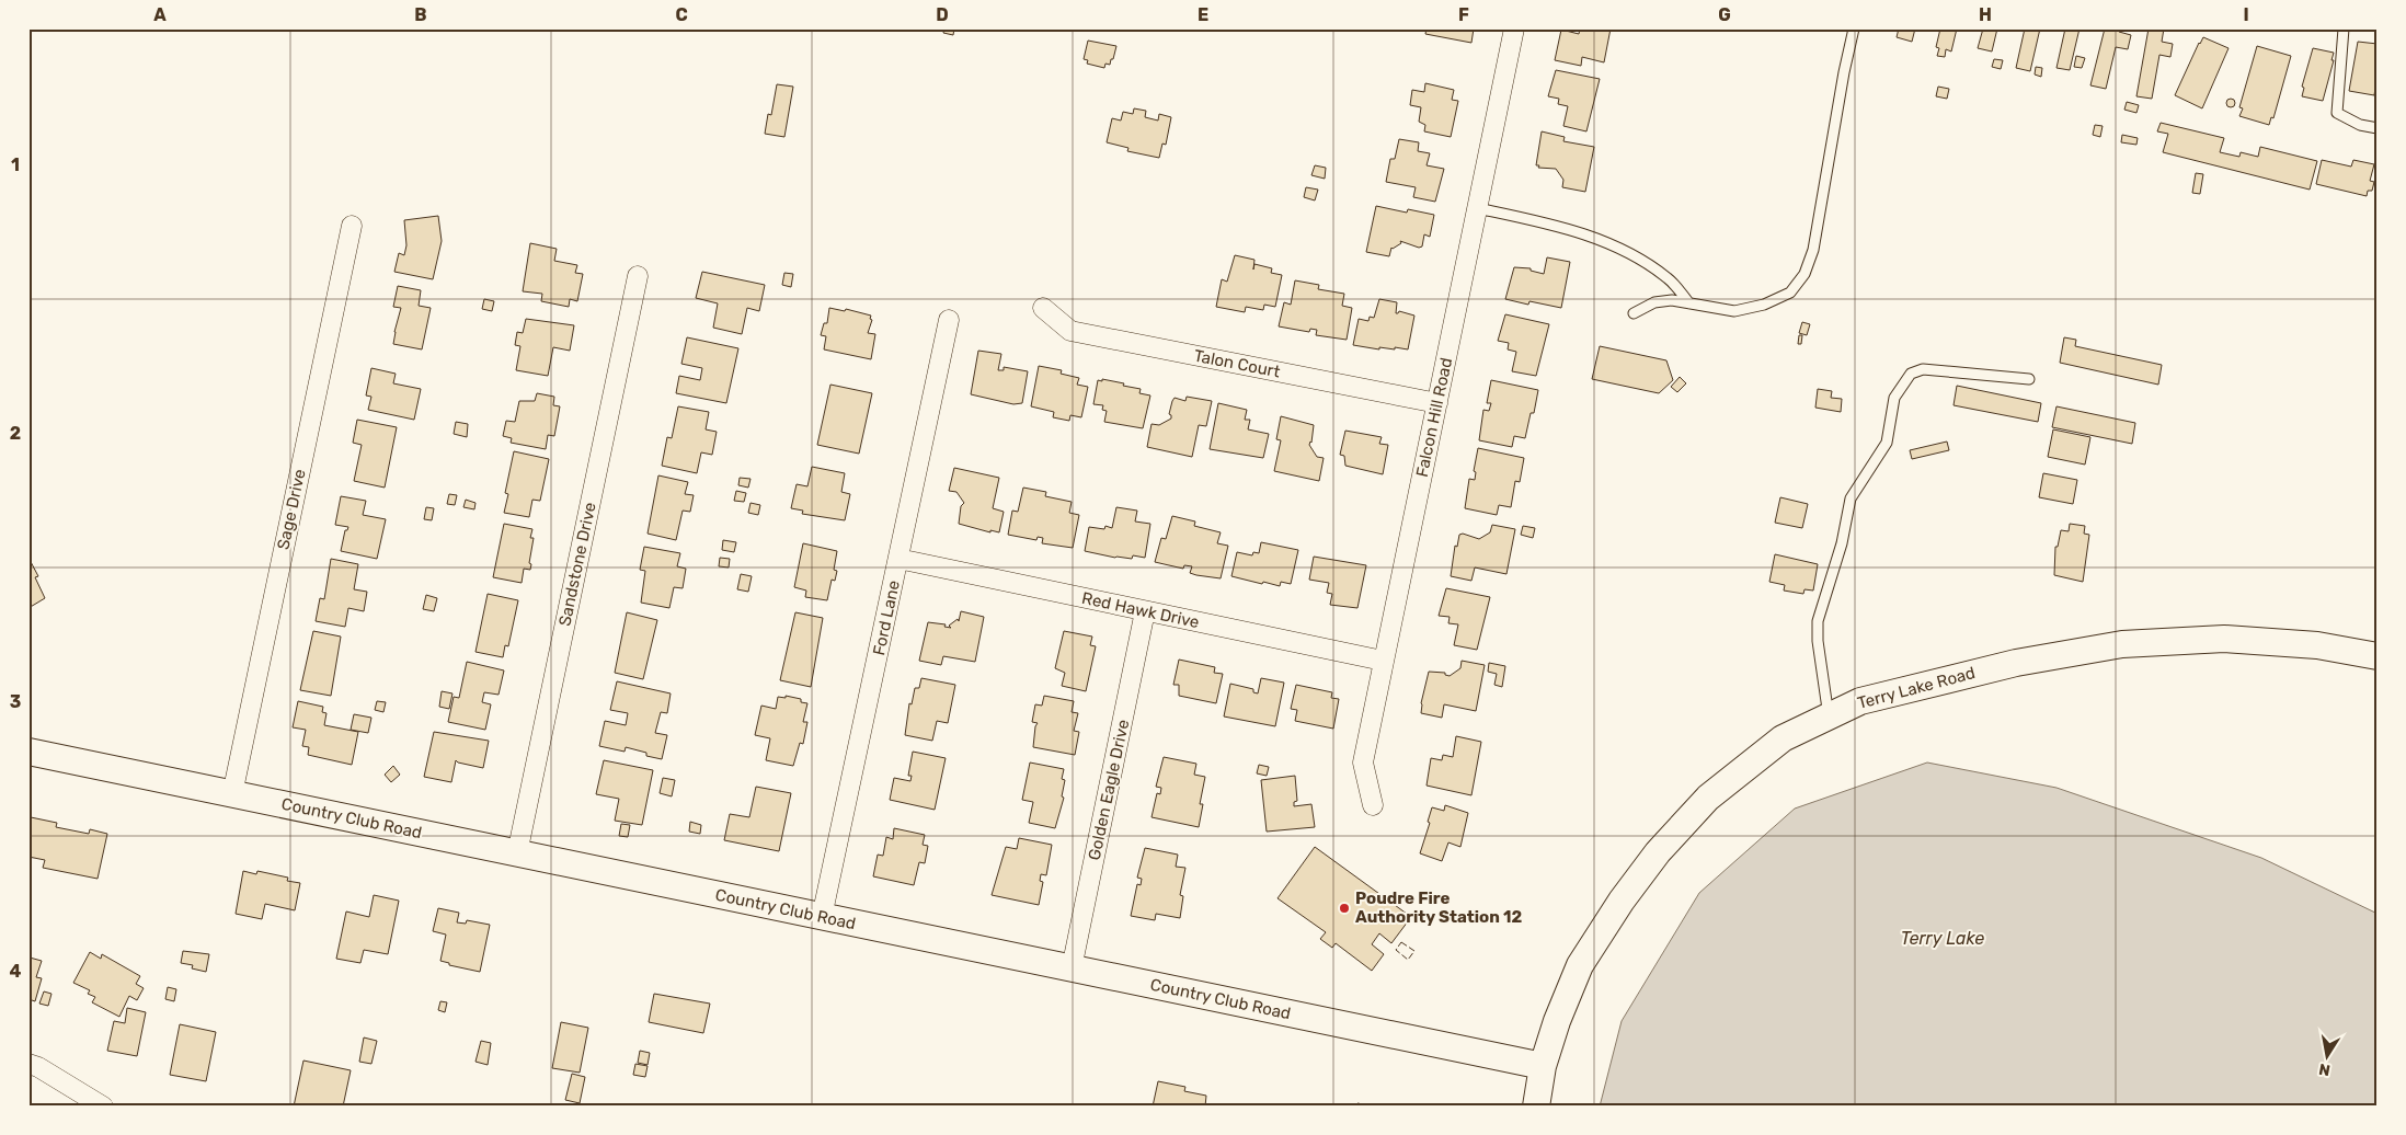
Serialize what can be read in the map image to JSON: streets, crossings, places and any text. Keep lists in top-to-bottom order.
{
  "streets": {
    "street": [
      "Talon Court",
      "Falcon Hill Road",
      "Sage Drive",
      "Sandstone Drive",
      "Red Hawk Drive",
      "Ford Lane",
      "Terry Lake Road",
      "Golden Eagle Drive",
      "Country Club Road"
    ]
  },
  "crossings": [
    ["Talon Court", "Falcon Hill Road"],
    ["Falcon Hill Road", "Red Hawk Drive"],
    ["Sage Drive", "Country Club Road"],
    ["Sandstone Drive", "Country Club Road"],
    ["Red Hawk Drive", "Ford Lane"],
    ["Red Hawk Drive", "Golden Eagle Drive"],
    ["Ford Lane", "Country Club Road"],
    ["Terry Lake Road", "Country Club Road"],
    ["Golden Eagle Drive", "Country Club Road"]
  ],
  "water": ["Terry Lake"],
  "places": ["Poudre Fire Authority Station 12"],
  "north": "bottom",
  "grid": {
    "columns": [
      "A",
      "B",
      "C",
      "D",
      "E",
      "F",
      "G",
      "H",
      "I"
    ],
    "rows": [
      "1",
      "2",
      "3",
      "4"
    ]
  }
}
